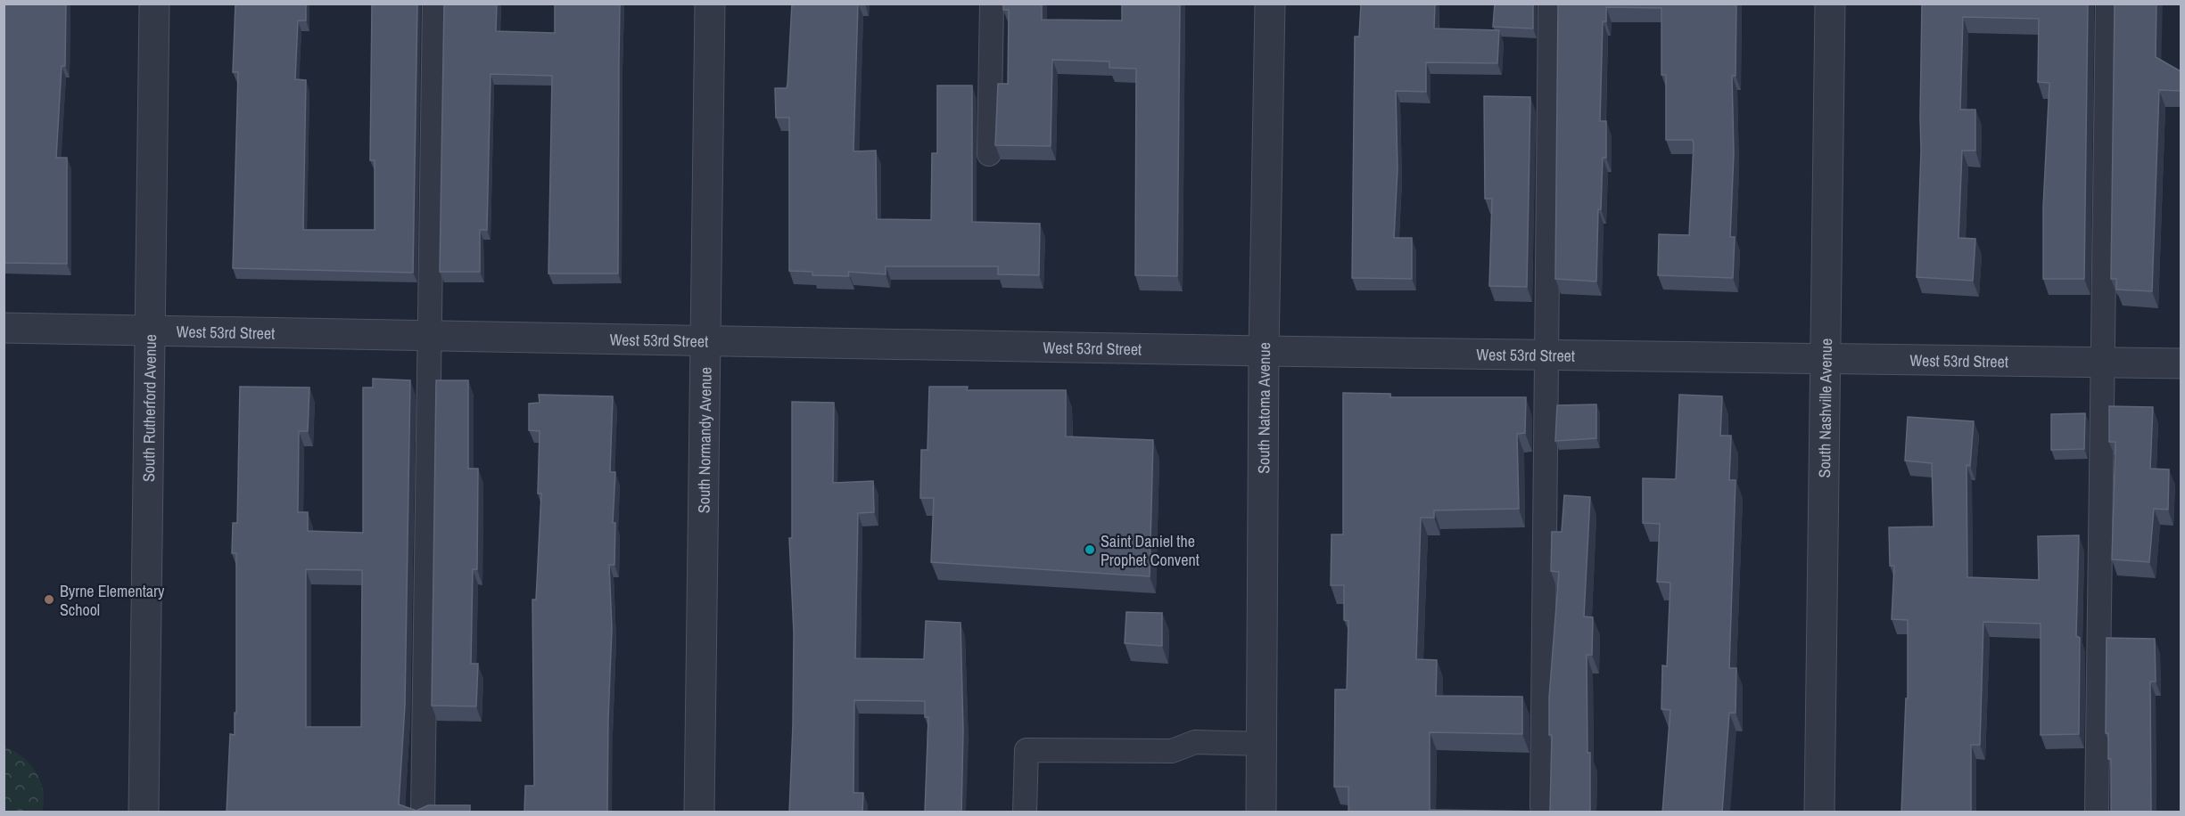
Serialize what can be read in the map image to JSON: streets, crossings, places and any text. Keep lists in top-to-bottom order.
{
  "streets": {
    "street": [
      "West 53rd Street",
      "South Rutherford Avenue",
      "South Natoma Avenue",
      "South Nashville Avenue",
      "South Normandy Avenue"
    ]
  },
  "crossings": [
    ["West 53rd Street", "South Rutherford Avenue"],
    ["West 53rd Street", "South Natoma Avenue"],
    ["West 53rd Street", "South Nashville Avenue"],
    ["West 53rd Street", "South Normandy Avenue"]
  ],
  "places": ["Saint Daniel the Prophet Convent", "Byrne Elementary School"]
}
